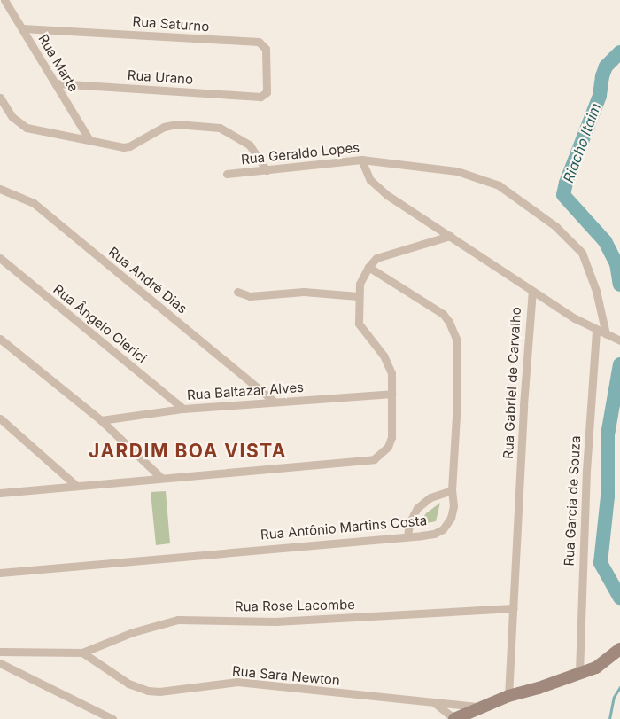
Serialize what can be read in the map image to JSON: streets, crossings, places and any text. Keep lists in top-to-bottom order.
{
  "streets": {
    "street": [
      "Rua Saturno",
      "Rua Marte",
      "Rua Urano",
      "Rua Geraldo Lopes",
      "Rua André Dias",
      "Rua Ângelo Clerici",
      "Rua Gabriel de Carvalho",
      "Rua Baltazar Alves",
      "Rua Garcia de Souza",
      "Rua Antônio Martins Costa",
      "Rua Rose Lacombe",
      "Rua Sara Newton"
    ]
  },
  "crossings": [
    ["Rua Saturno", "Rua Marte"],
    ["Rua Saturno", "Rua Urano"],
    ["Rua Marte", "Rua Urano"],
    ["Rua Geraldo Lopes", "Rua Gabriel de Carvalho"],
    ["Rua André Dias", "Rua Baltazar Alves"],
    ["Rua Ângelo Clerici", "Rua Baltazar Alves"],
    ["Rua Gabriel de Carvalho", "Rua Rose Lacombe"],
    ["Rua Rose Lacombe", "Rua Sara Newton"]
  ],
  "districts": ["JARDIM BOA VISTA"],
  "water": ["Riacho Itaim"]
}
